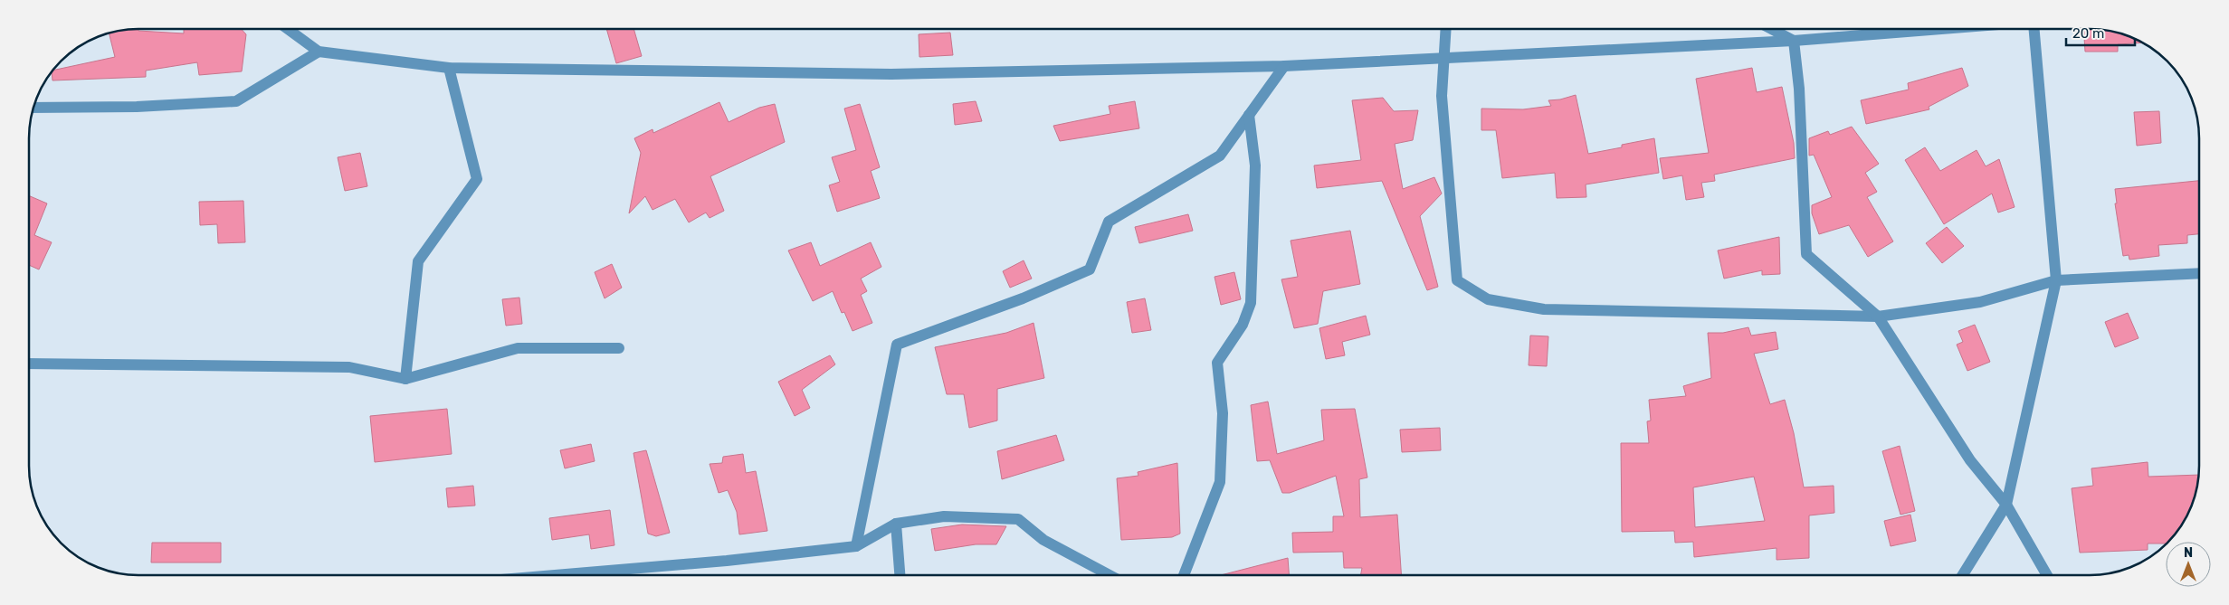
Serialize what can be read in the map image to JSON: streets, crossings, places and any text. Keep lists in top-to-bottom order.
{
  "scale_bar": "20 m",
  "north": "top"
}
